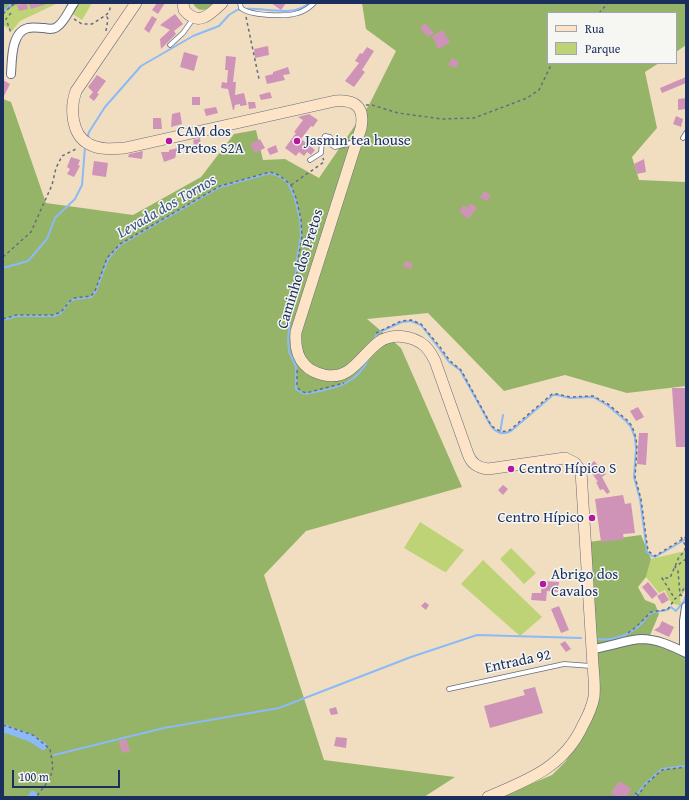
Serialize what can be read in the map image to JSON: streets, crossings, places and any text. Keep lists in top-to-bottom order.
{
  "streets": {
    "main road": ["Caminho dos Pretos"],
    "lane": ["Entrada 92"]
  },
  "crossings": [
    ["Caminho dos Pretos", "Entrada 92"]
  ],
  "water": ["Levada dos Tornos"],
  "places": [
    "CAM dos Pretos S2A",
    "Jasmin tea house",
    "Centro Hípico S",
    "Centro Hípico",
    "Abrigo dos Cavalos"
  ],
  "legend": ["Rua", "Parque"],
  "scale_bar": "100 m"
}
